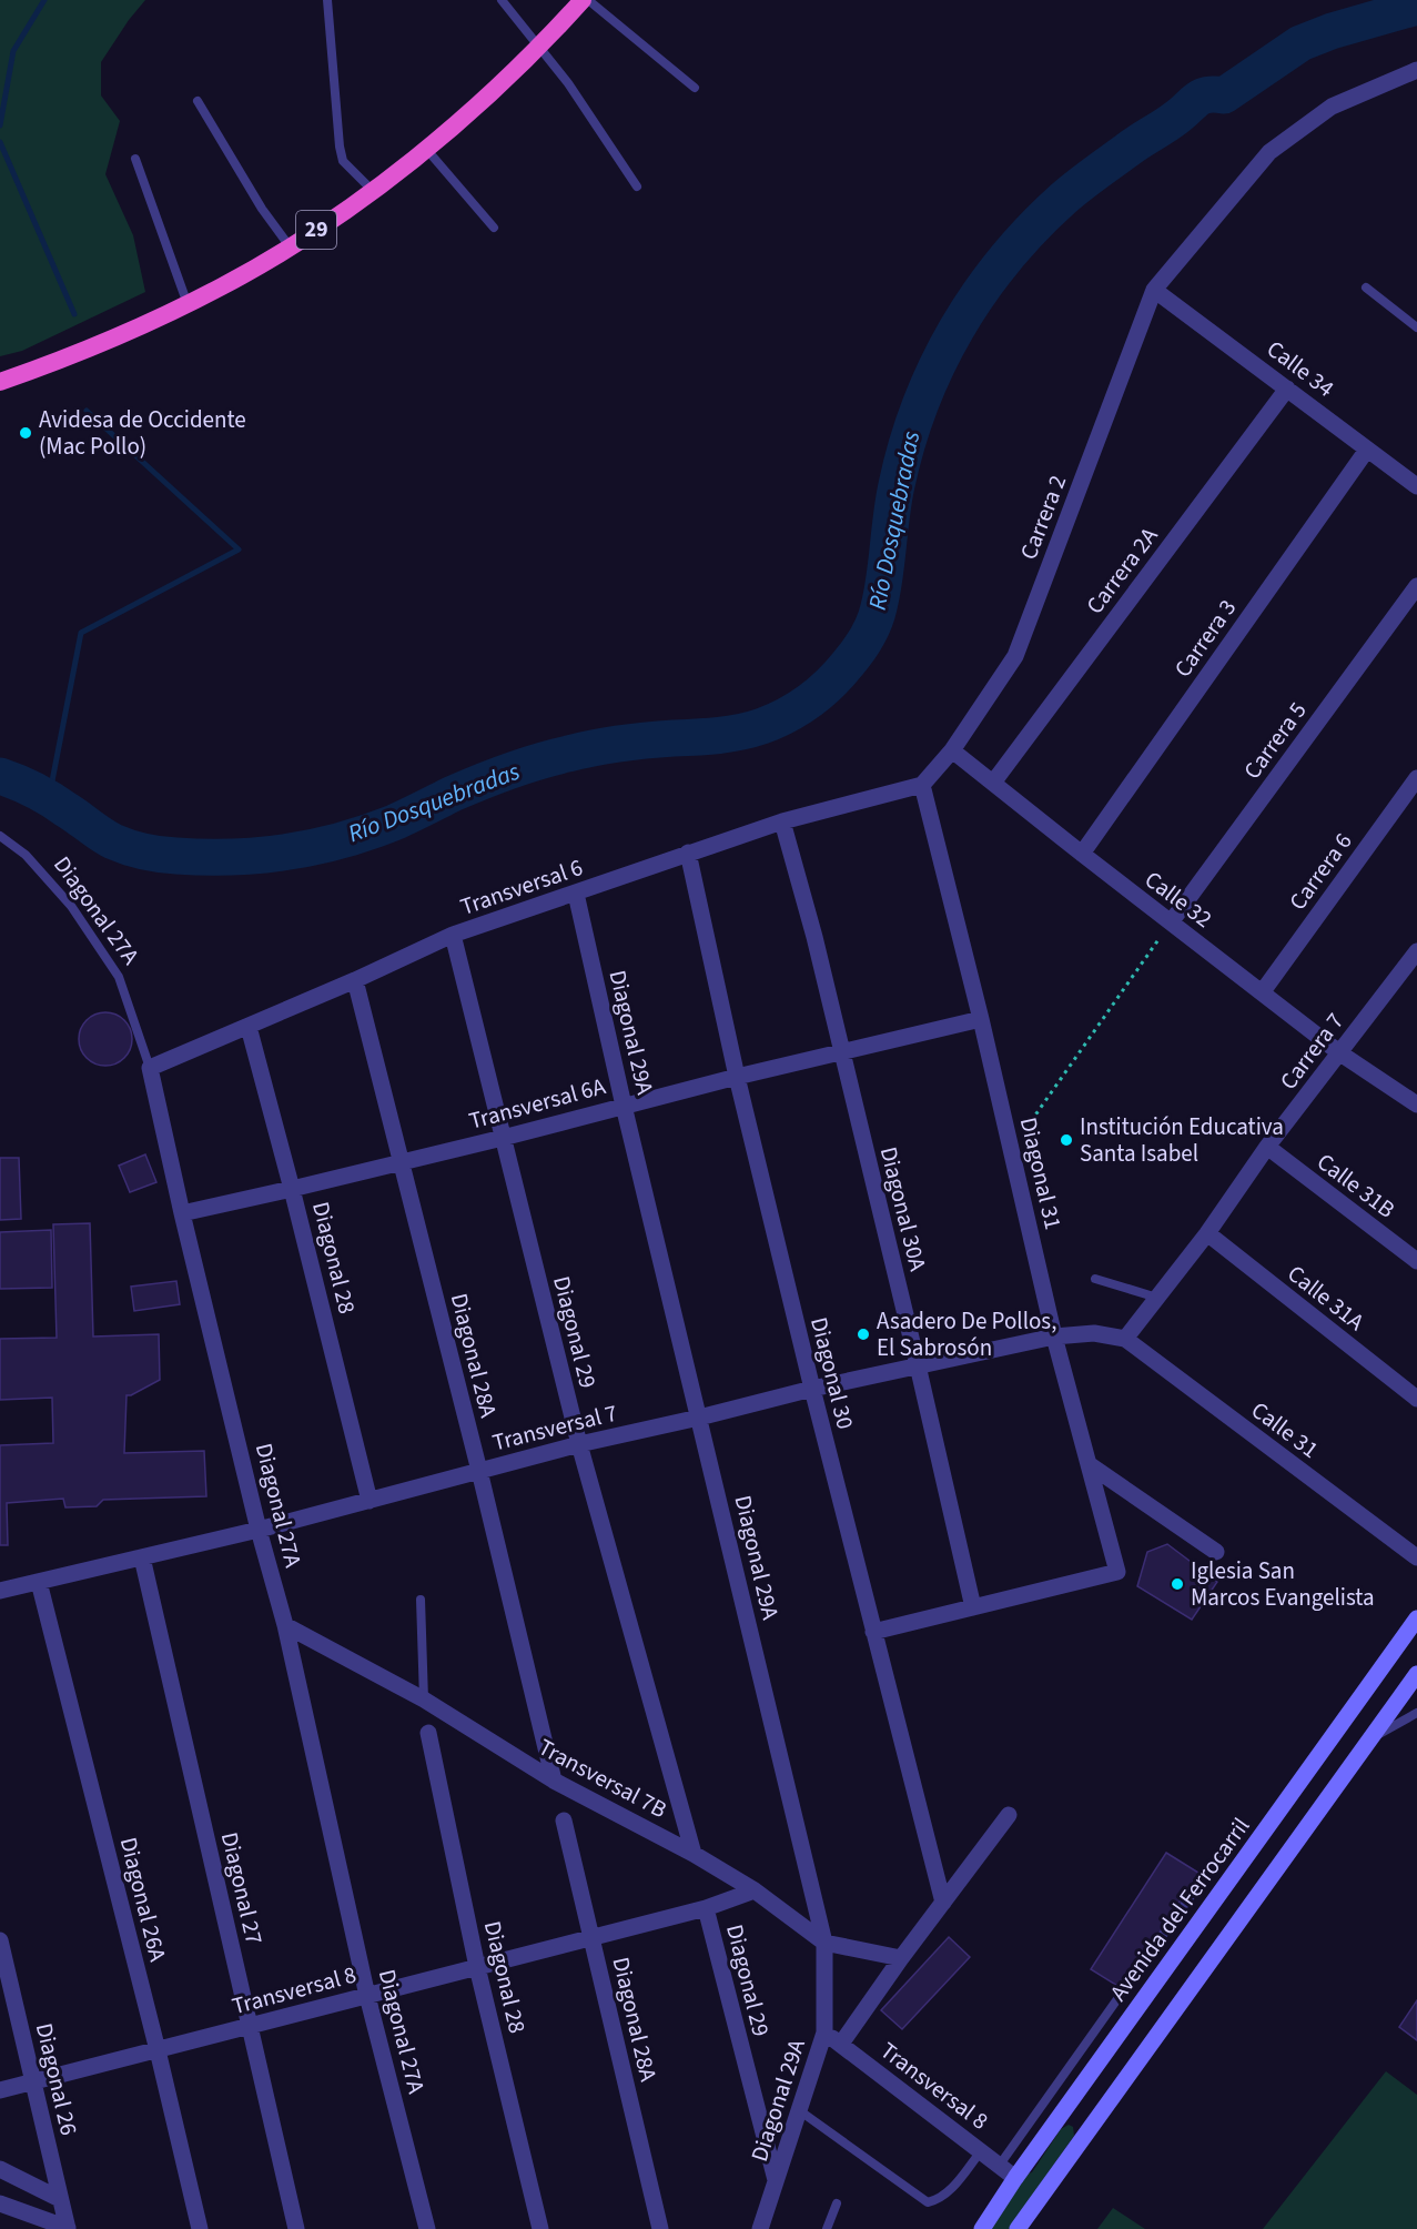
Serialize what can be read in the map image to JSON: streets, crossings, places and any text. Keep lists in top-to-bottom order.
{
  "streets": {
    "highway": ["29"],
    "main road": ["Avenida del Ferrocarril"],
    "street": [
      "Calle 34",
      "Carrera 2",
      "Carrera 2A",
      "Carrera 3",
      "Carrera 5",
      "Carrera 6",
      "Transversal 6",
      "Calle 32",
      "Diagonal 27A",
      "Diagonal 29A",
      "Carrera 7",
      "Transversal 6A",
      "Diagonal 31",
      "Calle 31B",
      "Diagonal 30A",
      "Diagonal 28",
      "Calle 31A",
      "Diagonal 29",
      "Diagonal 28A",
      "Diagonal 30",
      "Transversal 7",
      "Calle 31",
      "Transversal 7B",
      "Diagonal 27",
      "Diagonal 26A",
      "Transversal 8",
      "Diagonal 26"
    ]
  },
  "crossings": [
    ["Calle 34", "Carrera 2"],
    ["Calle 34", "Carrera 2A"],
    ["Calle 34", "Carrera 3"],
    ["Carrera 2", "Calle 32"],
    ["Carrera 2A", "Calle 32"],
    ["Carrera 3", "Calle 32"],
    ["Carrera 5", "Calle 32"],
    ["Carrera 6", "Calle 32"],
    ["Transversal 6", "Diagonal 27A"],
    ["Transversal 6", "Diagonal 29A"],
    ["Transversal 6", "Diagonal 31"],
    ["Transversal 6", "Diagonal 30A"],
    ["Transversal 6", "Diagonal 28"],
    ["Transversal 6", "Diagonal 29"],
    ["Transversal 6", "Diagonal 28A"],
    ["Transversal 6", "Diagonal 30"],
    ["Calle 32", "Carrera 7"],
    ["Diagonal 27A", "Transversal 6A"],
    ["Diagonal 27A", "Transversal 7"],
    ["Diagonal 27A", "Transversal 7B"],
    ["Diagonal 27A", "Transversal 8"],
    ["Diagonal 29A", "Transversal 6A"],
    ["Diagonal 29A", "Diagonal 29"],
    ["Diagonal 29A", "Transversal 7"],
    ["Diagonal 29A", "Transversal 7B"],
    ["Diagonal 29A", "Transversal 8"],
    ["Carrera 7", "Calle 31B"],
    ["Carrera 7", "Calle 31A"],
    ["Carrera 7", "Transversal 7"],
    ["Carrera 7", "Calle 31"],
    ["Transversal 6A", "Diagonal 31"],
    ["Transversal 6A", "Diagonal 30A"],
    ["Transversal 6A", "Diagonal 28"],
    ["Transversal 6A", "Diagonal 29"],
    ["Transversal 6A", "Diagonal 28A"],
    ["Transversal 6A", "Diagonal 30"],
    ["Diagonal 31", "Diagonal 30A"],
    ["Diagonal 31", "Transversal 7"],
    ["Diagonal 30A", "Transversal 7"],
    ["Diagonal 28", "Transversal 7"],
    ["Diagonal 28", "Transversal 8"],
    ["Diagonal 29", "Transversal 7"],
    ["Diagonal 29", "Transversal 7B"],
    ["Diagonal 29", "Transversal 8"],
    ["Diagonal 28A", "Transversal 7"],
    ["Diagonal 28A", "Transversal 7B"],
    ["Diagonal 28A", "Transversal 8"],
    ["Diagonal 30", "Transversal 7"],
    ["Transversal 7", "Calle 31"],
    ["Transversal 7", "Diagonal 27"],
    ["Transversal 7", "Diagonal 26A"],
    ["Transversal 7B", "Transversal 8"],
    ["Diagonal 27", "Transversal 8"],
    ["Diagonal 26A", "Transversal 8"],
    ["Avenida del Ferrocarril", "Transversal 8"],
    ["Transversal 8", "Diagonal 26"]
  ],
  "water": ["Río Dosquebradas"],
  "places": [
    "Avidesa de Occidente (Mac Pollo)",
    "Institución Educativa Santa Isabel",
    "Asadero De Pollos, El Sabrosón",
    "Iglesia San Marcos Evangelista"
  ]
}
